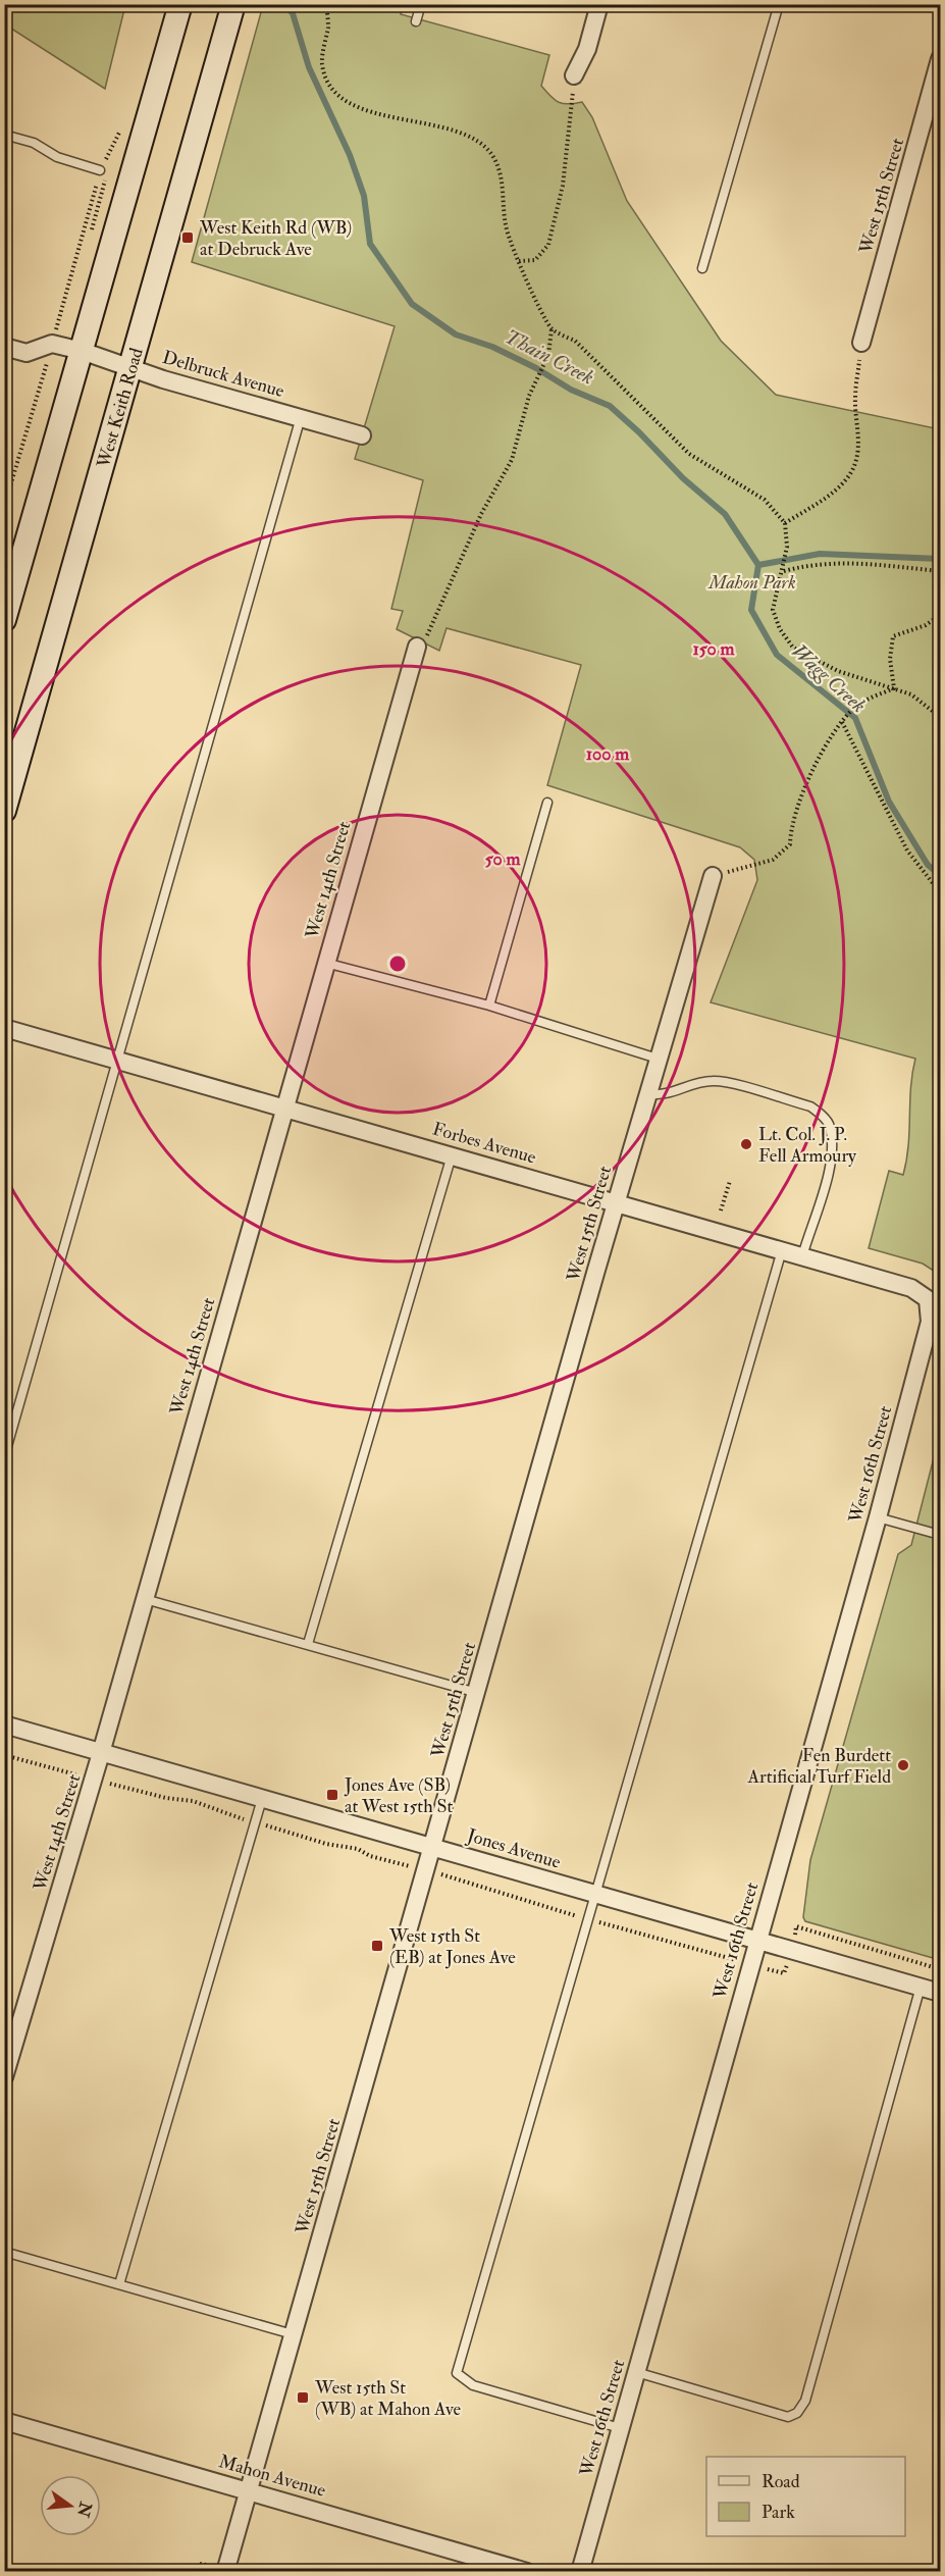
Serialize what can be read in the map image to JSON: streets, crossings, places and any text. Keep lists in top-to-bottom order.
{
  "streets": {
    "main road": ["West Keith Road"],
    "street": [
      "West 15th Street",
      "Delbruck Avenue",
      "West 14th Street",
      "Forbes Avenue",
      "West 16th Street",
      "Jones Avenue",
      "Mahon Avenue"
    ]
  },
  "crossings": [
    ["West 15th Street", "Forbes Avenue"],
    ["West 15th Street", "Jones Avenue"],
    ["West 15th Street", "Mahon Avenue"],
    ["Delbruck Avenue", "West Keith Road"],
    ["West 14th Street", "Forbes Avenue"],
    ["West 14th Street", "Jones Avenue"],
    ["Forbes Avenue", "West 16th Street"],
    ["West 16th Street", "Jones Avenue"]
  ],
  "water": ["Thain Creek", "Wagg Creek"],
  "parks": ["Mahon Park"],
  "places": {
    "transit": [
      "West Keith Rd (WB) at Debruck Ave",
      "Jones Ave (SB) at West 15th St",
      "West 15th St (EB) at Jones Ave",
      "West 15th St (WB) at Mahon Ave"
    ],
    "other": ["Lt. Col. J. P. Fell Armoury", "Fen Burdett Artificial Turf Field"]
  },
  "legend": ["Road", "Park"],
  "north": "right",
  "rings": ["150 m", "100 m", "50 m"]
}
